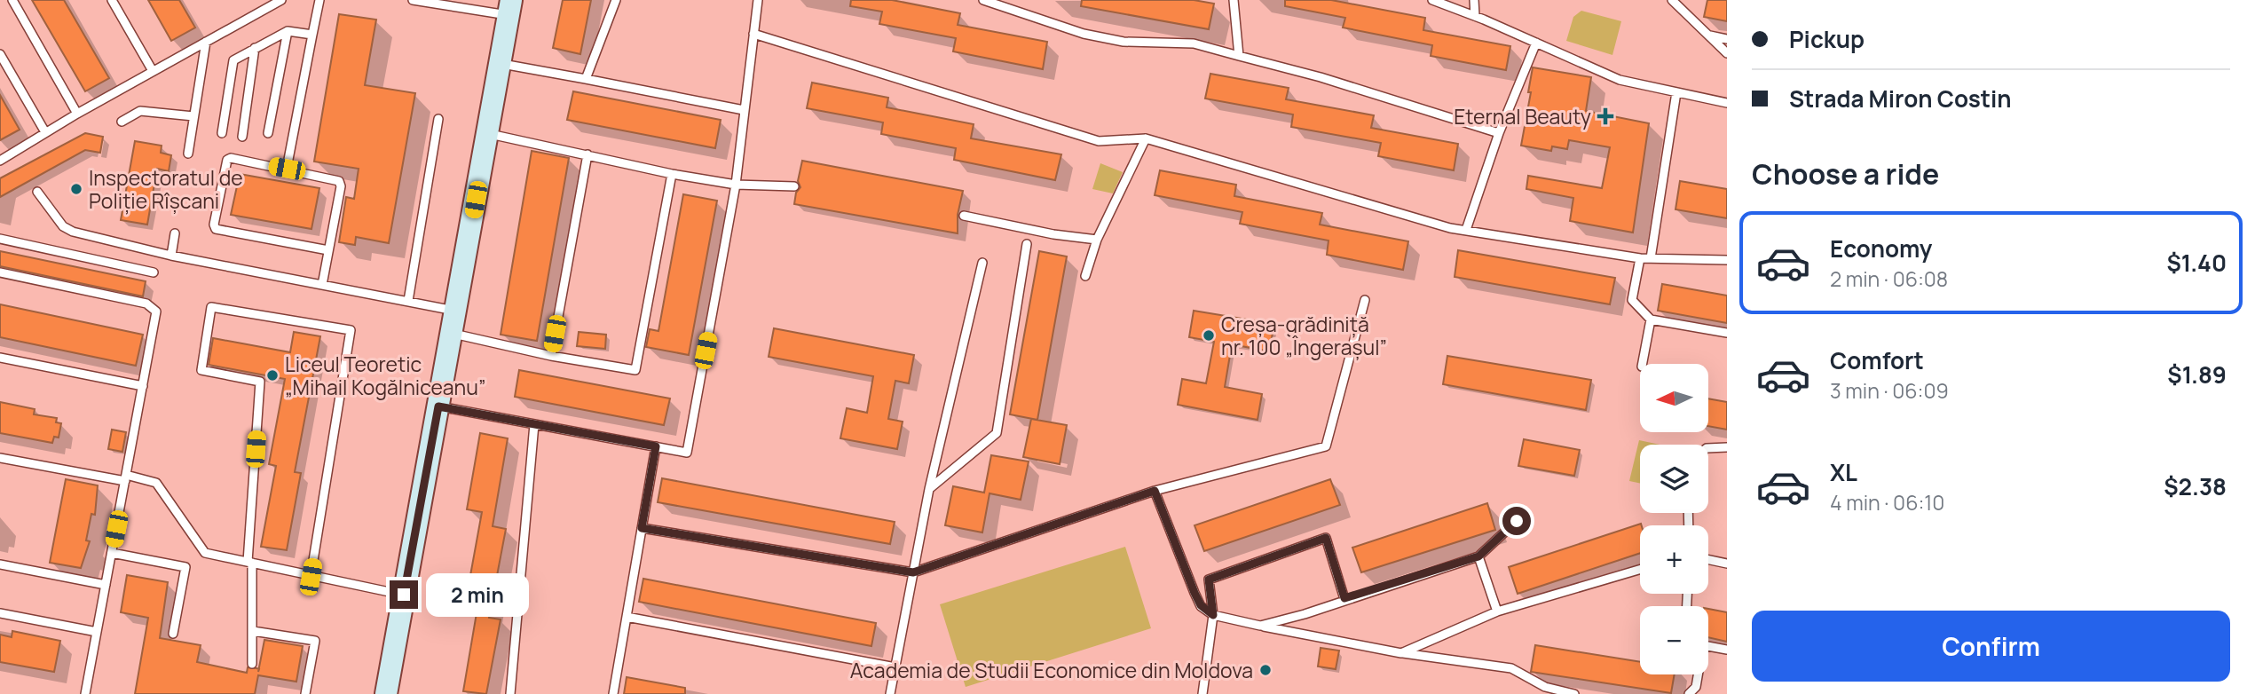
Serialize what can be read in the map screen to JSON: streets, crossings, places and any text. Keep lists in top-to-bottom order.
{
  "places": {
    "health": ["Eternal Beauty"],
    "other": [
      "Inspectoratul de Poliție Rîșcani",
      "Creșa-grădiniță nr. 100 „Îngerașul”",
      "Liceul Teoretic „Mihail Kogălniceanu”",
      "Academia de Studii Economice din Moldova"
    ]
  },
  "north": "left",
  "page": {
    "banner": ["Pickup", "Strada Miron Costin"],
    "heading": "Choose a ride",
    "list": [
      {
        "name": "Economy",
        "note": "2 min · 06:08",
        "value": "$1.40"
      },
      {
        "name": "Comfort",
        "note": "3 min · 06:09",
        "value": "$1.89"
      },
      {
        "name": "XL",
        "note": "4 min · 06:10",
        "value": "$2.38"
      }
    ],
    "map_buttons": ["+", "−"],
    "bubble": "2 min",
    "buttons": "Confirm"
  }
}
